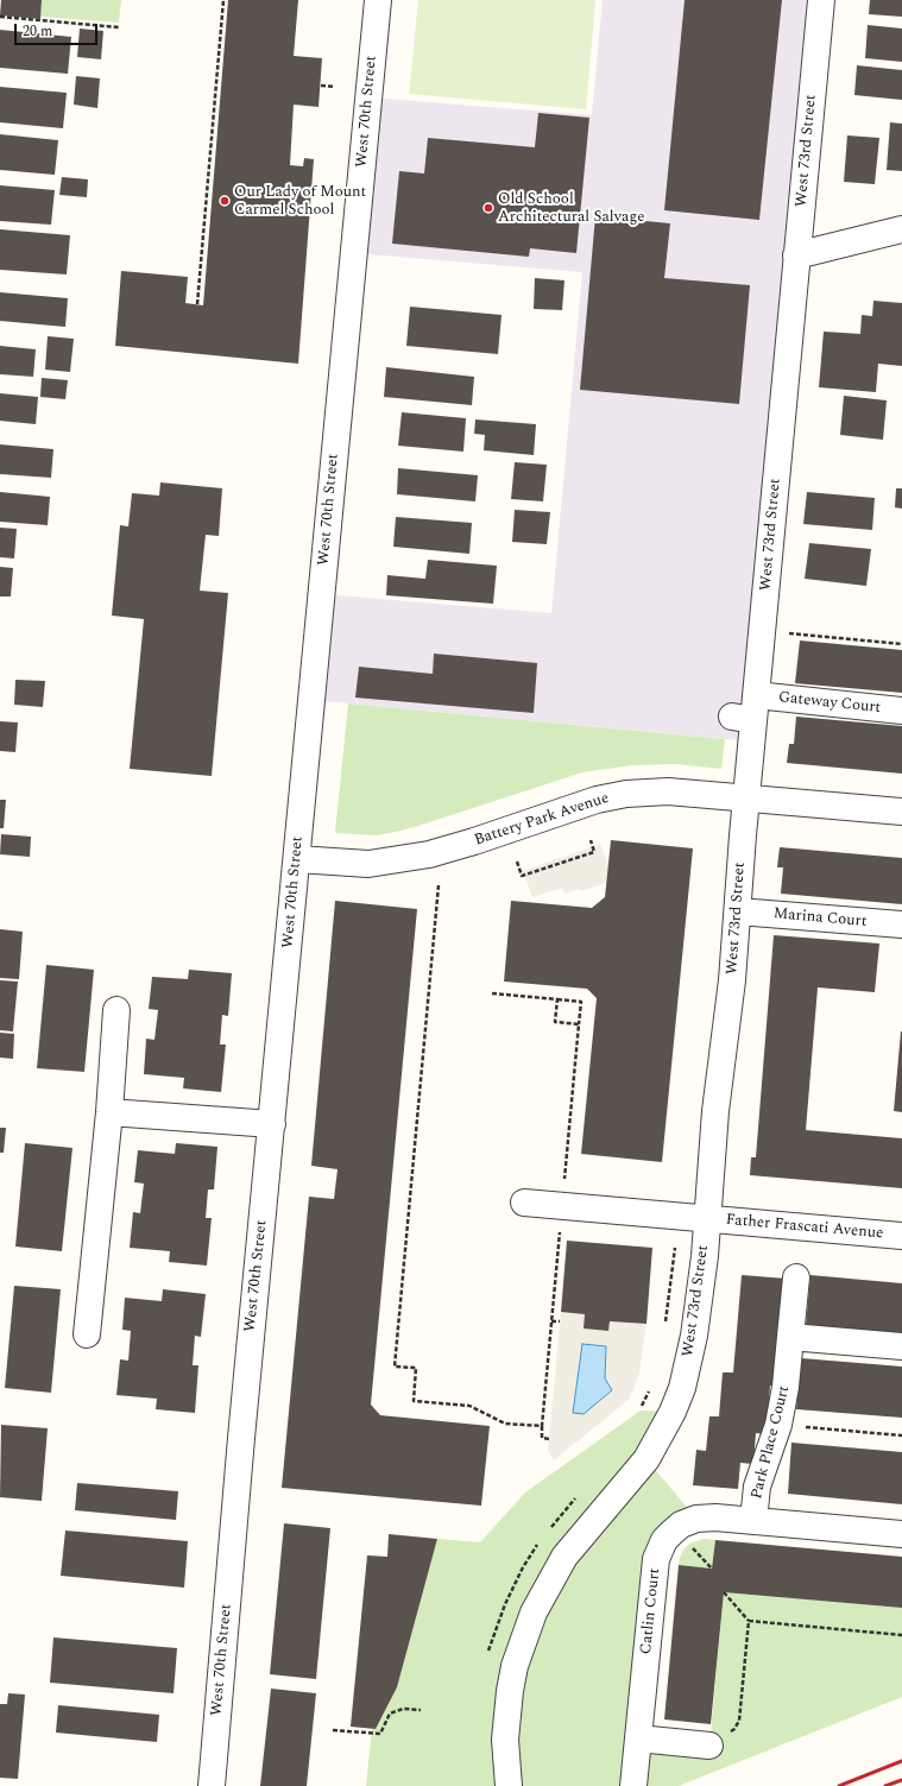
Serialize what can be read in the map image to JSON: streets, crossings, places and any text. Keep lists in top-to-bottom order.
{
  "streets": {
    "street": [
      "West 70th Street",
      "West 73rd Street",
      "Gateway Court",
      "Battery Park Avenue",
      "Marina Court",
      "Father Frascati Avenue",
      "Park Place Court",
      "Catlin Court"
    ]
  },
  "crossings": [
    ["West 70th Street", "Battery Park Avenue"],
    ["West 73rd Street", "Gateway Court"],
    ["West 73rd Street", "Battery Park Avenue"],
    ["West 73rd Street", "Marina Court"],
    ["West 73rd Street", "Father Frascati Avenue"],
    ["Park Place Court", "Catlin Court"]
  ],
  "places": ["Our Lady of Mount Carmel School", "Old School Architectural Salvage"],
  "scale_bar": "20 m"
}
